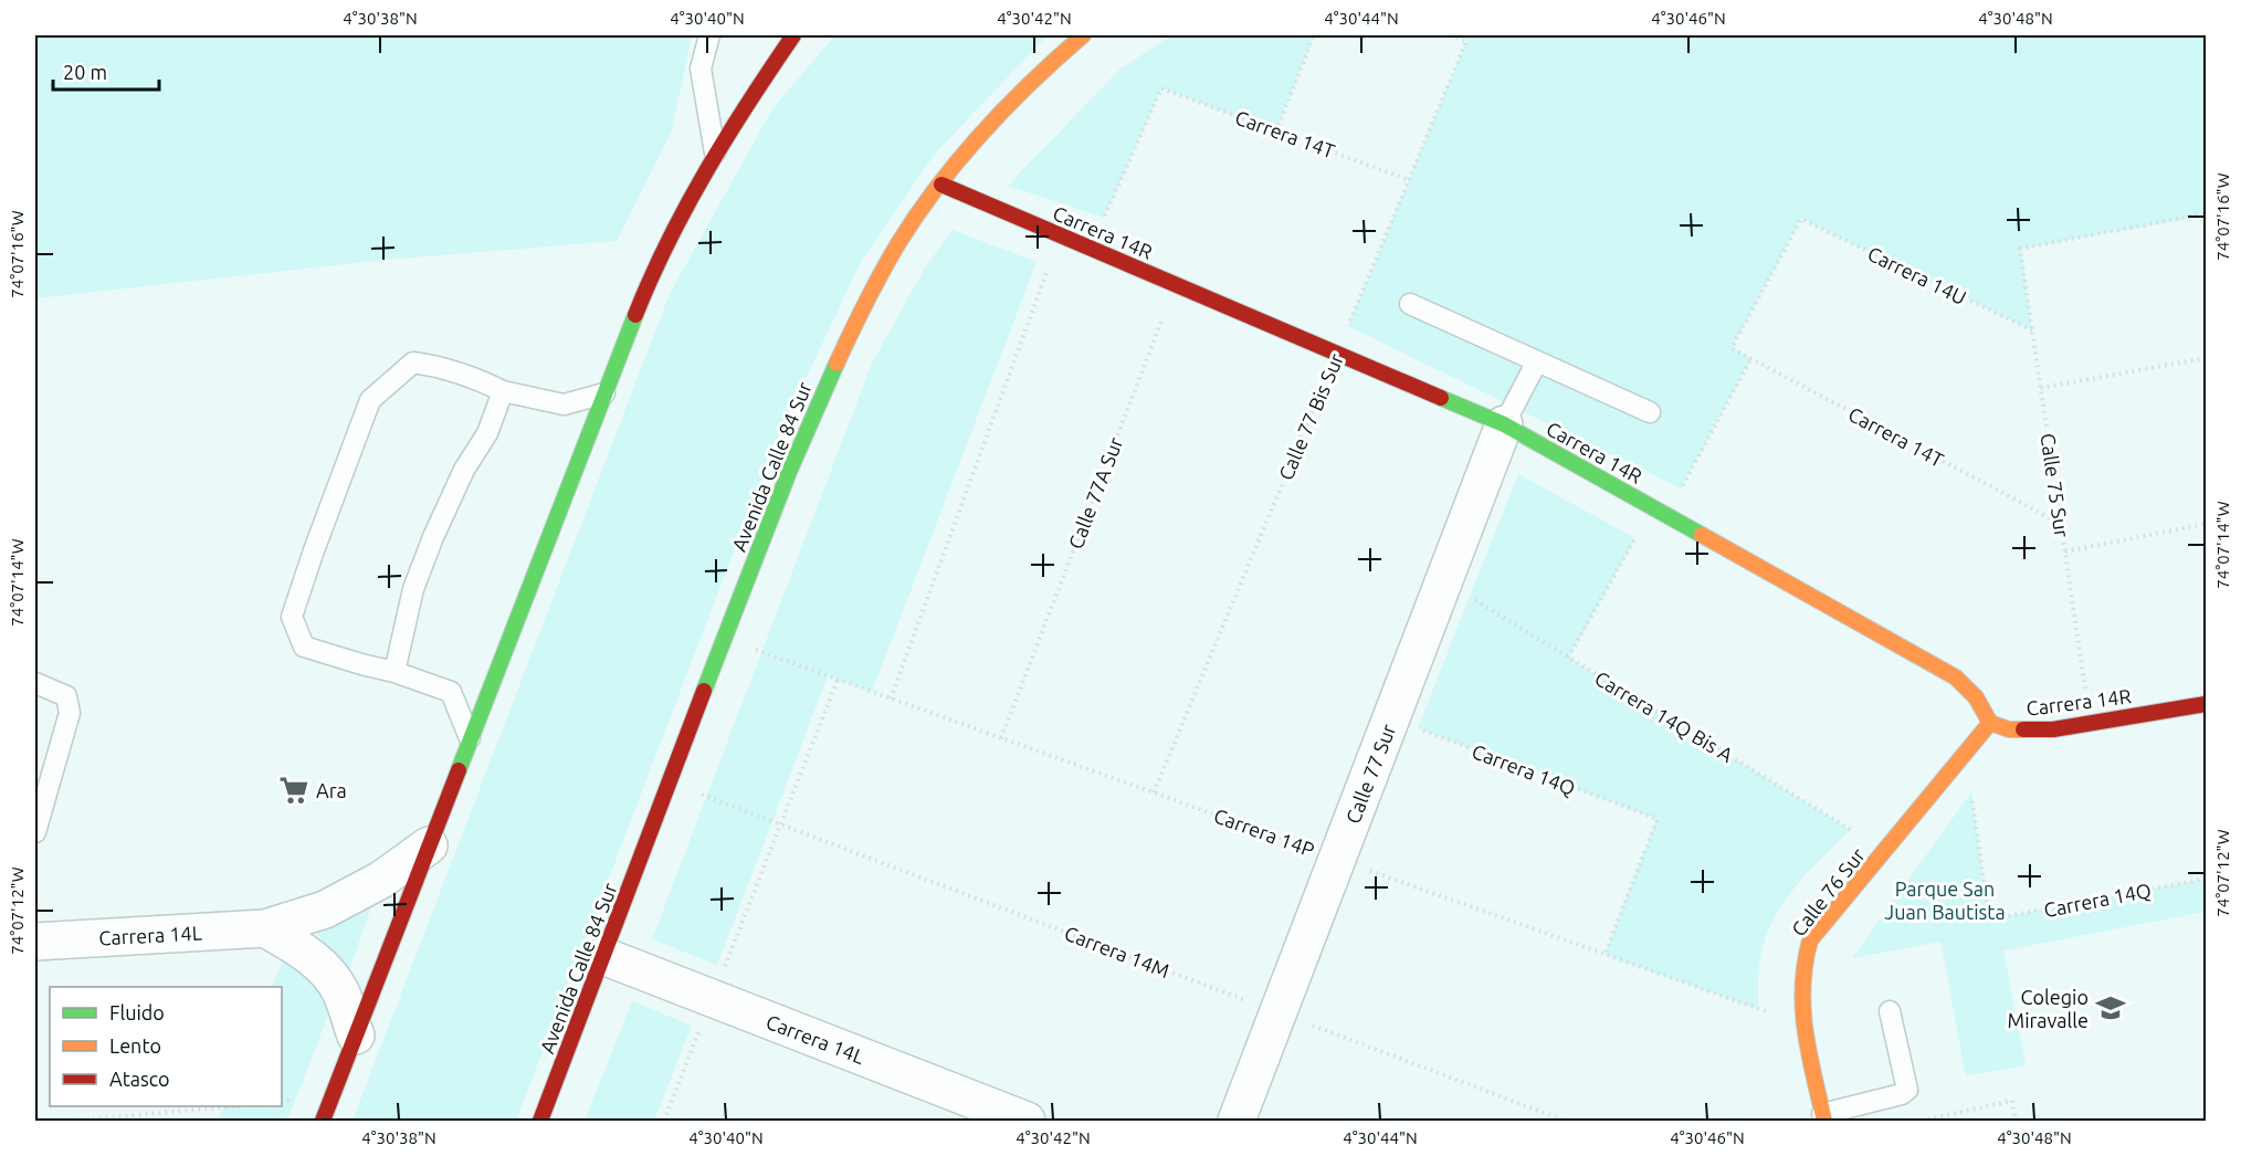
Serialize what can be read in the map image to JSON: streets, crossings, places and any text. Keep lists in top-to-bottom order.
{
  "streets": {
    "main road": ["Carrera 14R", "Avenida Calle 84 Sur", "Calle 76 Sur"],
    "street": ["Calle 77 Sur", "Carrera 14L"],
    "path": [
      "Carrera 14T",
      "Carrera 14U",
      "Calle 77 Bis Sur",
      "Calle 75 Sur",
      "Calle 77A Sur",
      "Carrera 14Q Bis A",
      "Carrera 14Q",
      "Carrera 14P",
      "Carrera 14M"
    ]
  },
  "crossings": [
    ["Carrera 14T", "Carrera 14R"],
    ["Carrera 14T", "Carrera 14U"],
    ["Carrera 14T", "Calle 77 Bis Sur"],
    ["Carrera 14T", "Calle 75 Sur"],
    ["Carrera 14R", "Calle 77 Bis Sur"],
    ["Carrera 14R", "Avenida Calle 84 Sur"],
    ["Carrera 14R", "Calle 75 Sur"],
    ["Carrera 14R", "Calle 77A Sur"],
    ["Carrera 14R", "Calle 77 Sur"],
    ["Carrera 14R", "Calle 76 Sur"],
    ["Carrera 14U", "Calle 75 Sur"],
    ["Calle 77 Bis Sur", "Carrera 14P"],
    ["Avenida Calle 84 Sur", "Carrera 14P"],
    ["Avenida Calle 84 Sur", "Carrera 14L"],
    ["Avenida Calle 84 Sur", "Carrera 14M"],
    ["Calle 77A Sur", "Carrera 14P"],
    ["Carrera 14Q Bis A", "Calle 77 Sur"],
    ["Carrera 14Q Bis A", "Calle 76 Sur"],
    ["Carrera 14Q", "Calle 77 Sur"],
    ["Carrera 14Q", "Carrera 14P"],
    ["Carrera 14Q", "Calle 76 Sur"],
    ["Calle 77 Sur", "Carrera 14P"],
    ["Calle 77 Sur", "Carrera 14M"],
    ["Carrera 14P", "Calle 76 Sur"]
  ],
  "parks": ["Parque San Juan Bautista"],
  "places": {
    "supermarket": ["Ara"],
    "school or university": ["Colegio Miravalle"]
  },
  "legend": ["Fluido", "Lento", "Atasco"],
  "scale_bar": "20 m",
  "coordinates": [
    "4°30'38\"N",
    "4°30'40\"N",
    "4°30'42\"N",
    "4°30'44\"N",
    "4°30'46\"N",
    "4°30'48\"N",
    "74°07'16\"W",
    "74°07'14\"W",
    "74°07'12\"W"
  ]
}
